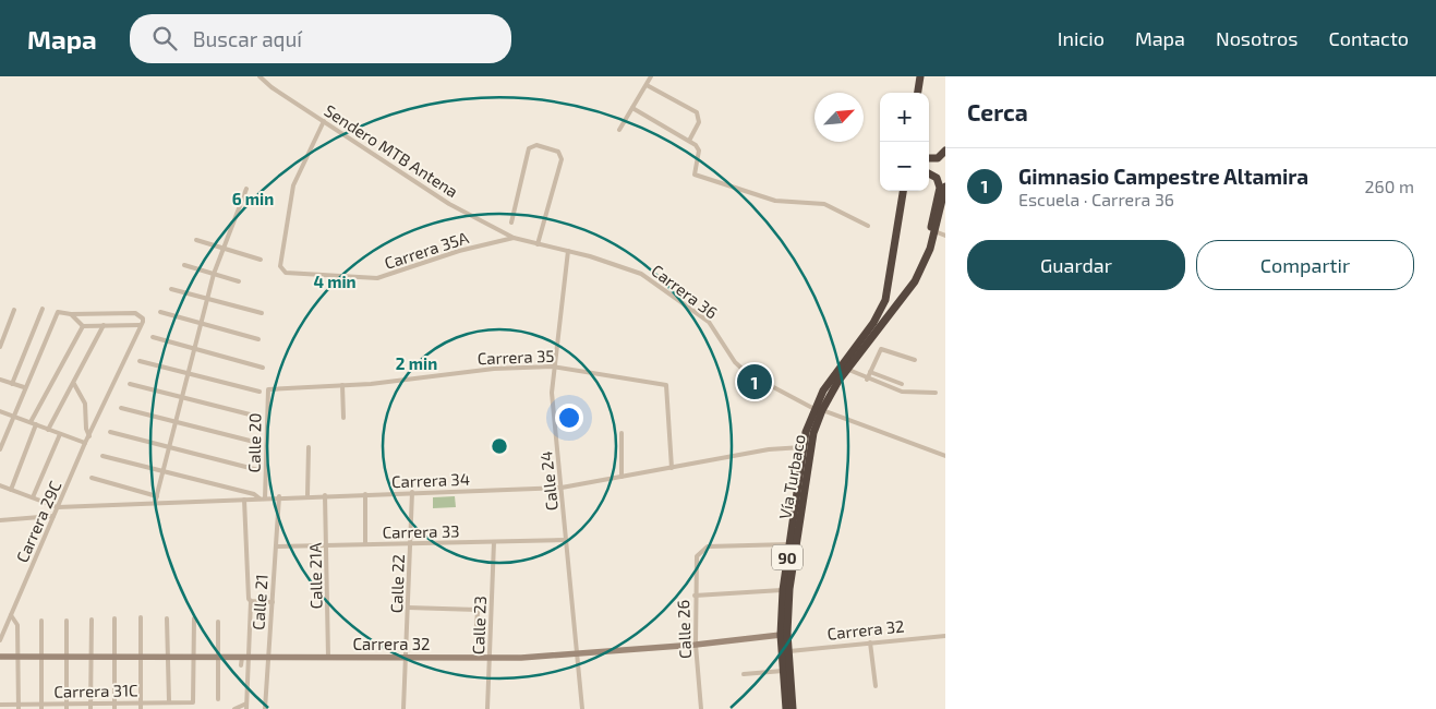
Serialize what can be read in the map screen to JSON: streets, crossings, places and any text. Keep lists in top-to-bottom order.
{
  "streets": {
    "highway": ["Vía Turbaco", "90"],
    "street": [
      "Sendero MTB Antena",
      "Carrera 35A",
      "Carrera 36",
      "Carrera 35",
      "Calle 20",
      "Carrera 34",
      "Calle 24",
      "Carrera 29C",
      "Carrera 33",
      "Calle 21A",
      "Calle 22",
      "Calle 21",
      "Calle 23",
      "Calle 26",
      "Carrera 32",
      "Carrera 31C"
    ]
  },
  "crossings": [
    ["Sendero MTB Antena", "Carrera 35A"],
    ["Sendero MTB Antena", "Carrera 36"],
    ["Carrera 35A", "Carrera 36"],
    ["Carrera 36", "Vía Turbaco"],
    ["Carrera 36", "Calle 24"],
    ["Carrera 35", "Calle 20"],
    ["Carrera 35", "Carrera 34"],
    ["Carrera 35", "Calle 24"],
    ["Calle 20", "Carrera 34"],
    ["Vía Turbaco", "Carrera 34"],
    ["Vía Turbaco", "Calle 26"],
    ["Vía Turbaco", "Carrera 32"],
    ["Carrera 34", "Calle 24"],
    ["Carrera 34", "Carrera 29C"],
    ["Carrera 34", "Calle 21A"],
    ["Carrera 34", "Calle 22"],
    ["Carrera 34", "Calle 21"],
    ["Calle 24", "Carrera 33"],
    ["Calle 24", "Carrera 32"],
    ["Carrera 33", "Calle 21A"],
    ["Carrera 33", "Calle 22"],
    ["Carrera 33", "Calle 21"],
    ["Carrera 33", "Calle 23"],
    ["Calle 21A", "Carrera 32"],
    ["Calle 22", "Carrera 32"],
    ["Calle 21", "Carrera 32"],
    ["Calle 23", "Carrera 32"],
    ["Calle 26", "Carrera 32"],
    ["Carrera 32", "Carrera 31C"]
  ],
  "north": "top right",
  "page": {
    "header": "Mapa",
    "search": "Buscar aquí",
    "nav": [
      "Inicio",
      "Mapa",
      "Nosotros",
      "Contacto"
    ],
    "heading": "Cerca",
    "map_buttons": ["+", "−"],
    "list": [
      {
        "mark": "1",
        "name": "Gimnasio Campestre Altamira",
        "note": "Escuela · Carrera 36",
        "value": "260 m"
      }
    ],
    "buttons": ["Guardar", "Compartir"],
    "pins": "1"
  },
  "rings": ["6 min", "4 min", "2 min"]
}
